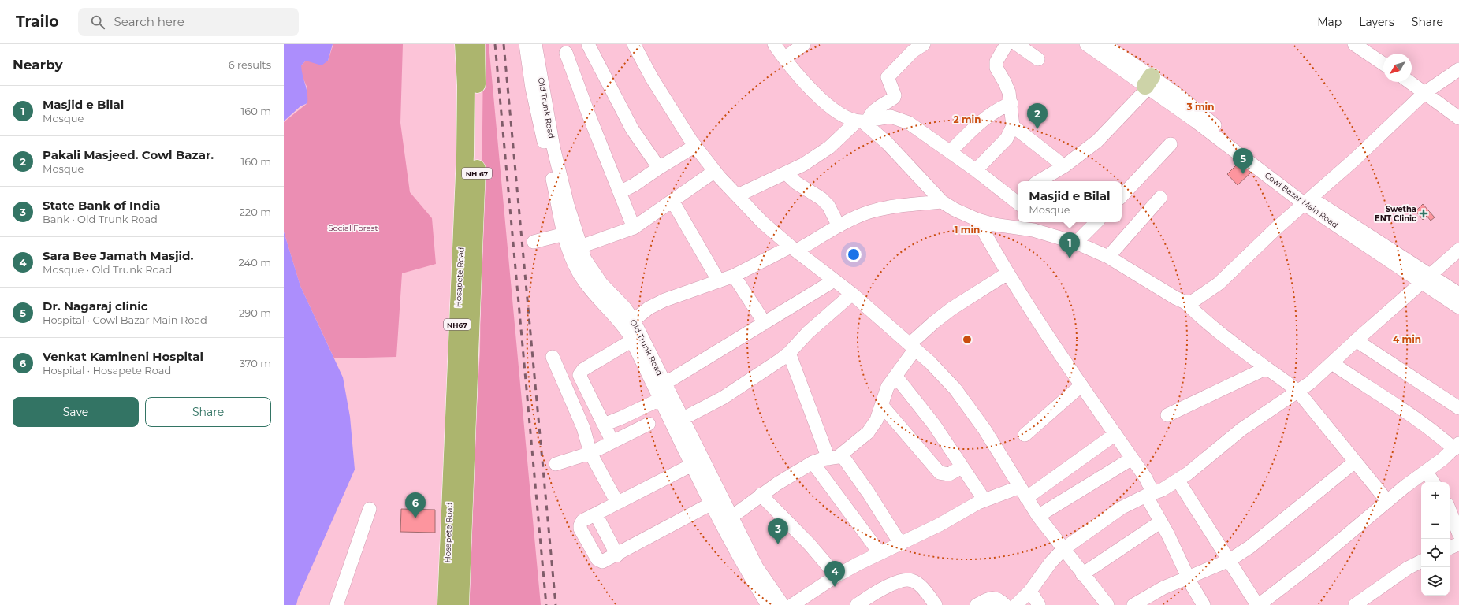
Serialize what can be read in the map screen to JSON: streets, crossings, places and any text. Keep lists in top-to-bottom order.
{
  "streets": {
    "highway": ["NH 67", "Hosapete Road", "NH67"],
    "street": ["Old Trunk Road"]
  },
  "parks": ["Social Forest"],
  "places": {
    "health": ["Swetha ENT Clinic"]
  },
  "north": "bottom left",
  "page": {
    "header": "Trailo",
    "search": "Search here",
    "nav": ["Map", "Layers", "Share"],
    "heading": ["Nearby", "6 results"],
    "list": [
      {
        "mark": "1",
        "name": "Masjid e Bilal",
        "note": "Mosque",
        "value": "160 m"
      },
      {
        "mark": "2",
        "name": "Pakali Masjeed. Cowl Bazar.",
        "note": "Mosque",
        "value": "160 m"
      },
      {
        "mark": "3",
        "name": "State Bank of India",
        "note": "Bank · Old Trunk Road",
        "value": "220 m"
      },
      {
        "mark": "4",
        "name": "Sara Bee Jamath Masjid.",
        "note": "Mosque · Old Trunk Road",
        "value": "240 m"
      },
      {
        "mark": "5",
        "name": "Dr. Nagaraj clinic",
        "note": "Hospital · Cowl Bazar Main Road",
        "value": "290 m"
      },
      {
        "mark": "6",
        "name": "Venkat Kamineni Hospital",
        "note": "Hospital · Hosapete Road",
        "value": "370 m"
      }
    ],
    "pins": [
      "2",
      "5",
      "1",
      "6",
      "3",
      "4"
    ],
    "popup": ["Masjid e Bilal", "Mosque"],
    "buttons": ["Save", "Share"],
    "map_buttons": ["+", "−"]
  },
  "rings": [
    "3 min",
    "2 min",
    "1 min",
    "4 min"
  ]
}
